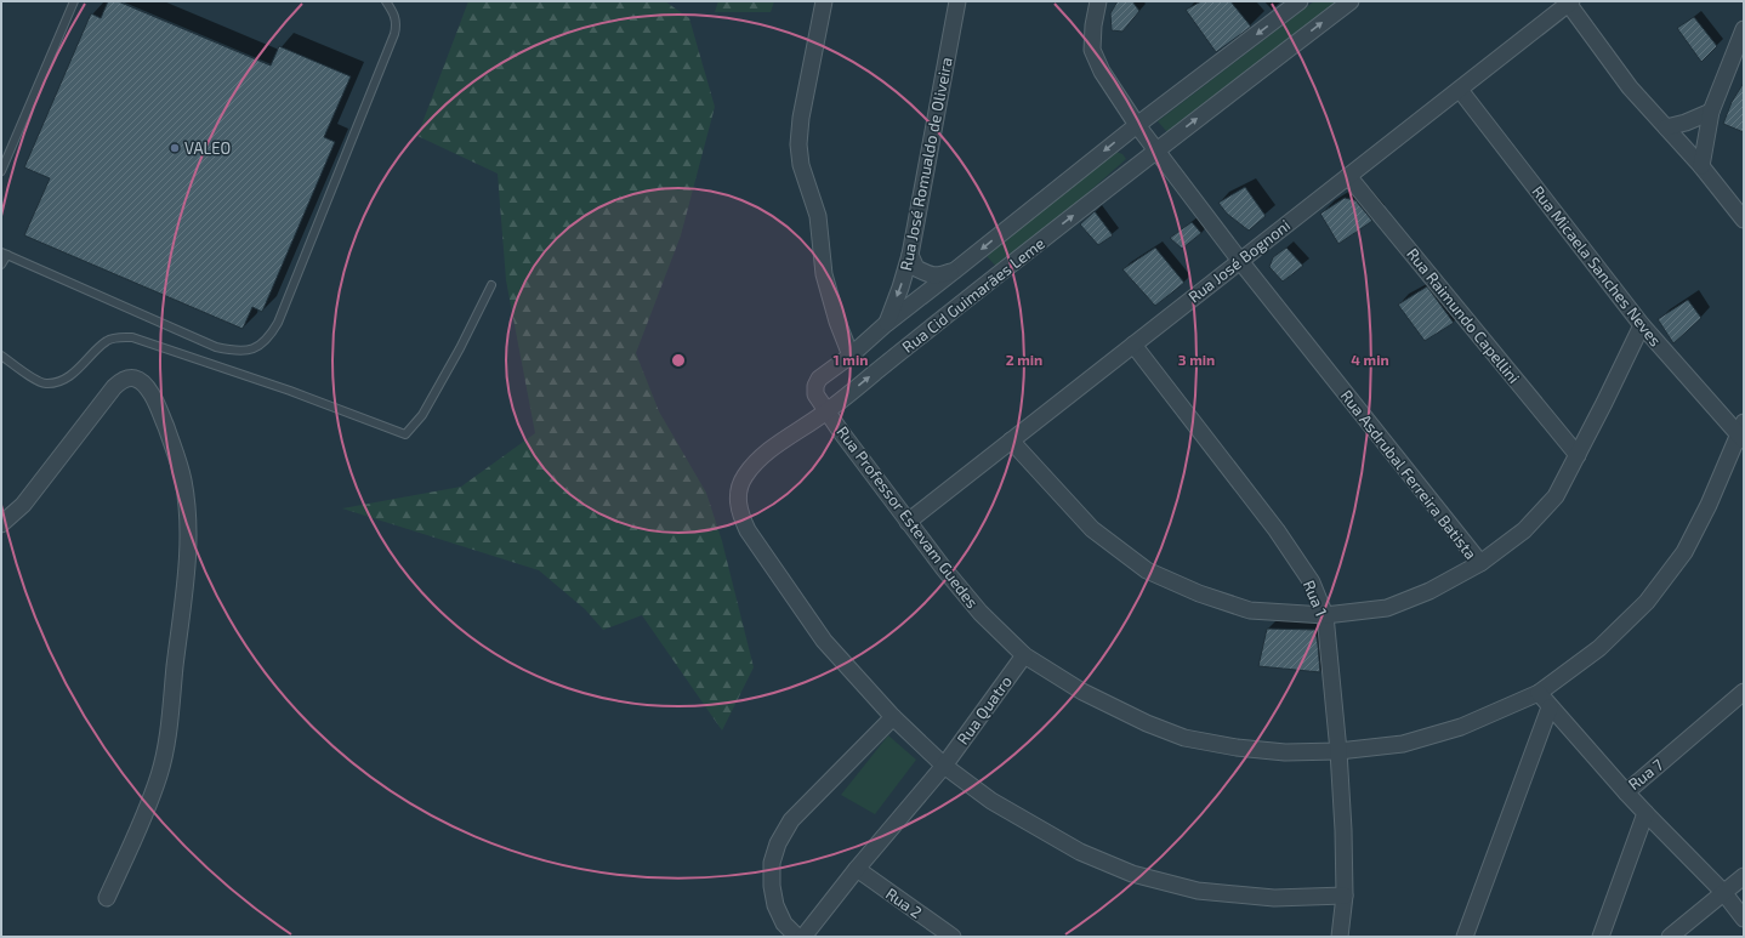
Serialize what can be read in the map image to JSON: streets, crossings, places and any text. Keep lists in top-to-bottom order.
{
  "streets": {
    "street": [
      "Rua José Romualdo de Oliveira",
      "Rua José Bognoni",
      "Rua Micaela Sanches Neves",
      "Rua Cid Guimarães Leme",
      "Rua Raimundo Capellini",
      "Rua Asdrubal Ferreira Batista",
      "Rua Professor Estevam Guedes",
      "Rua 1",
      "Rua Quatro",
      "Rua 7",
      "Rua 2"
    ]
  },
  "crossings": [
    ["Rua José Romualdo de Oliveira", "Rua Cid Guimarães Leme"],
    ["Rua José Bognoni", "Rua Micaela Sanches Neves"],
    ["Rua José Bognoni", "Rua Raimundo Capellini"],
    ["Rua José Bognoni", "Rua Asdrubal Ferreira Batista"],
    ["Rua José Bognoni", "Rua Professor Estevam Guedes"],
    ["Rua José Bognoni", "Rua 1"],
    ["Rua Micaela Sanches Neves", "Rua Professor Estevam Guedes"],
    ["Rua Cid Guimarães Leme", "Rua Asdrubal Ferreira Batista"],
    ["Rua Cid Guimarães Leme", "Rua Professor Estevam Guedes"],
    ["Rua Cid Guimarães Leme", "Rua 1"],
    ["Rua Cid Guimarães Leme", "Rua Quatro"],
    ["Rua Professor Estevam Guedes", "Rua 1"],
    ["Rua Professor Estevam Guedes", "Rua Quatro"],
    ["Rua Professor Estevam Guedes", "Rua 7"],
    ["Rua Quatro", "Rua 2"]
  ],
  "places": ["VALEO"],
  "rings": [
    "1 min",
    "2 min",
    "3 min",
    "4 min"
  ]
}
